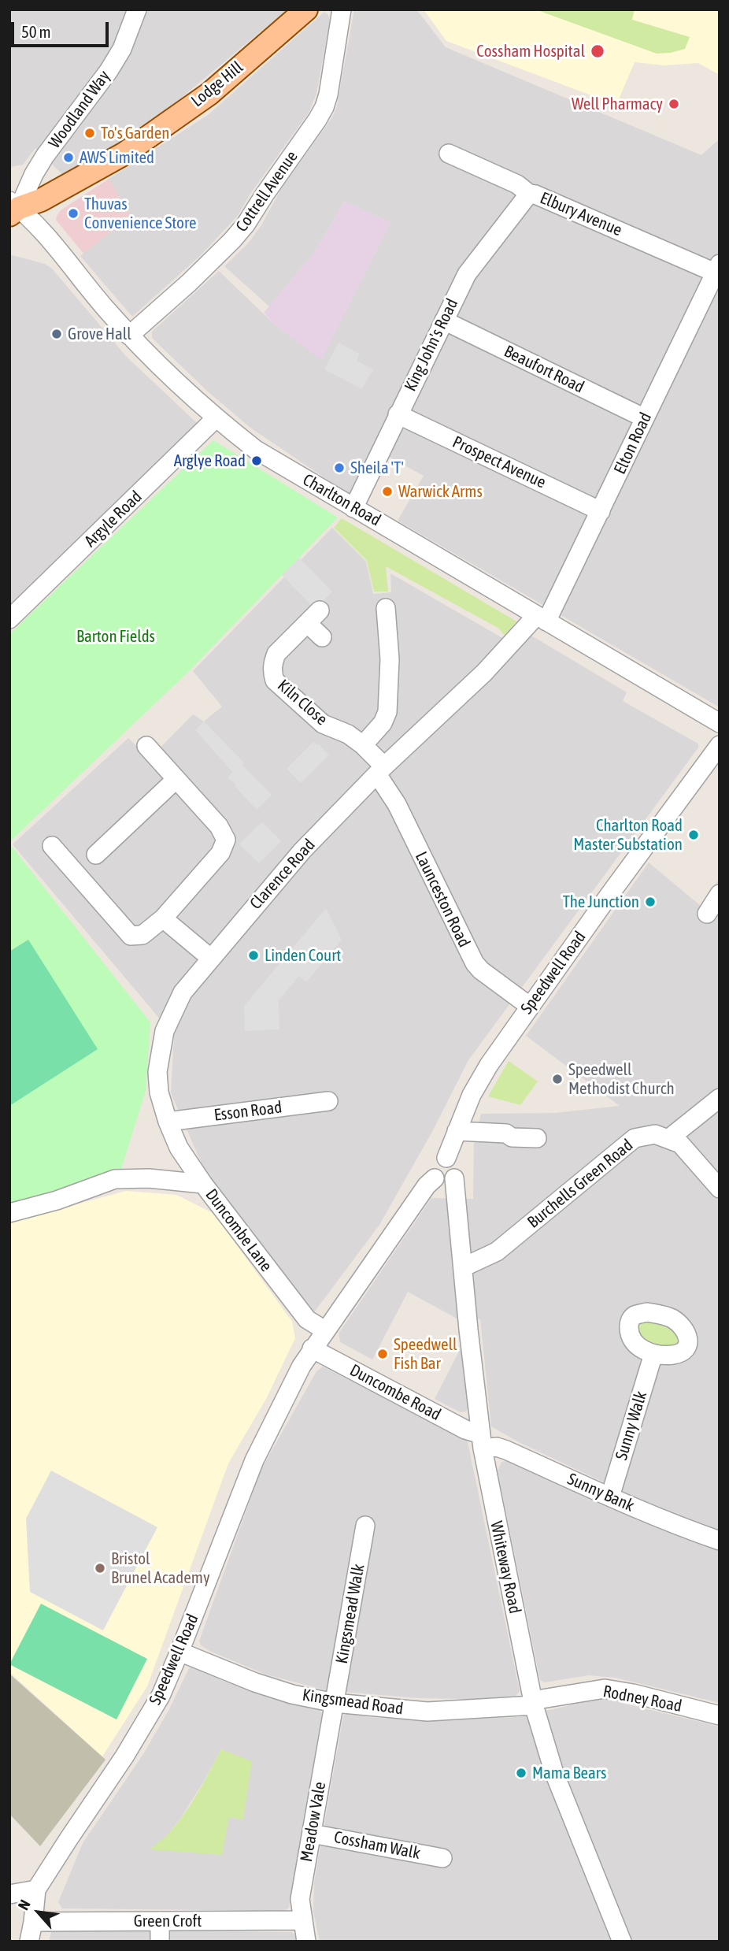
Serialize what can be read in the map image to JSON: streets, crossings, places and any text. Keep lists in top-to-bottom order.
{
  "streets": {
    "main road": ["Lodge Hill"],
    "street": [
      "Woodland Way",
      "Cottrell Avenue",
      "Elbury Avenue",
      "King John's Road",
      "Beaufort Road",
      "Elton Road",
      "Prospect Avenue",
      "Charlton Road",
      "Argyle Road",
      "Kiln Close",
      "Clarence Road",
      "Launceston Road",
      "Speedwell Road",
      "Esson Road",
      "Burchells Green Road",
      "Duncombe Lane",
      "Duncombe Road",
      "Sunny Walk",
      "Sunny Bank",
      "Whiteway Road",
      "Kingsmead Walk",
      "Rodney Road",
      "Kingsmead Road",
      "Meadow Vale",
      "Cossham Walk",
      "Green Croft"
    ]
  },
  "crossings": [
    ["Lodge Hill", "Woodland Way"],
    ["Lodge Hill", "Charlton Road"],
    ["Woodland Way", "Charlton Road"],
    ["Cottrell Avenue", "Charlton Road"],
    ["Elbury Avenue", "King John's Road"],
    ["Elbury Avenue", "Elton Road"],
    ["King John's Road", "Beaufort Road"],
    ["King John's Road", "Prospect Avenue"],
    ["King John's Road", "Charlton Road"],
    ["Beaufort Road", "Elton Road"],
    ["Elton Road", "Prospect Avenue"],
    ["Elton Road", "Charlton Road"],
    ["Elton Road", "Clarence Road"],
    ["Charlton Road", "Argyle Road"],
    ["Charlton Road", "Clarence Road"],
    ["Kiln Close", "Clarence Road"],
    ["Kiln Close", "Launceston Road"],
    ["Clarence Road", "Launceston Road"],
    ["Clarence Road", "Esson Road"],
    ["Clarence Road", "Duncombe Lane"],
    ["Launceston Road", "Speedwell Road"],
    ["Speedwell Road", "Duncombe Lane"],
    ["Speedwell Road", "Duncombe Road"],
    ["Speedwell Road", "Whiteway Road"],
    ["Speedwell Road", "Kingsmead Road"],
    ["Speedwell Road", "Green Croft"],
    ["Burchells Green Road", "Whiteway Road"],
    ["Duncombe Road", "Sunny Bank"],
    ["Duncombe Road", "Whiteway Road"],
    ["Sunny Walk", "Sunny Bank"],
    ["Sunny Bank", "Whiteway Road"],
    ["Whiteway Road", "Rodney Road"],
    ["Whiteway Road", "Kingsmead Road"],
    ["Kingsmead Walk", "Kingsmead Road"],
    ["Kingsmead Walk", "Meadow Vale"],
    ["Rodney Road", "Kingsmead Road"],
    ["Kingsmead Road", "Meadow Vale"],
    ["Meadow Vale", "Cossham Walk"],
    ["Meadow Vale", "Green Croft"]
  ],
  "parks": ["Barton Fields"],
  "places": [
    "Cossham Hospital",
    "Well Pharmacy",
    "To's Garden",
    "AWS Limited",
    "Thuvas Convenience Store",
    "Grove Hall",
    "Arglye Road",
    "Sheila 'T'",
    "Warwick Arms",
    "Charlton Road Master Substation",
    "The Junction",
    "Linden Court",
    "Speedwell Methodist Church",
    "Speedwell Fish Bar",
    "Bristol Brunel Academy",
    "Mama Bears"
  ],
  "scale_bar": "50 m",
  "north": "top left"
}
